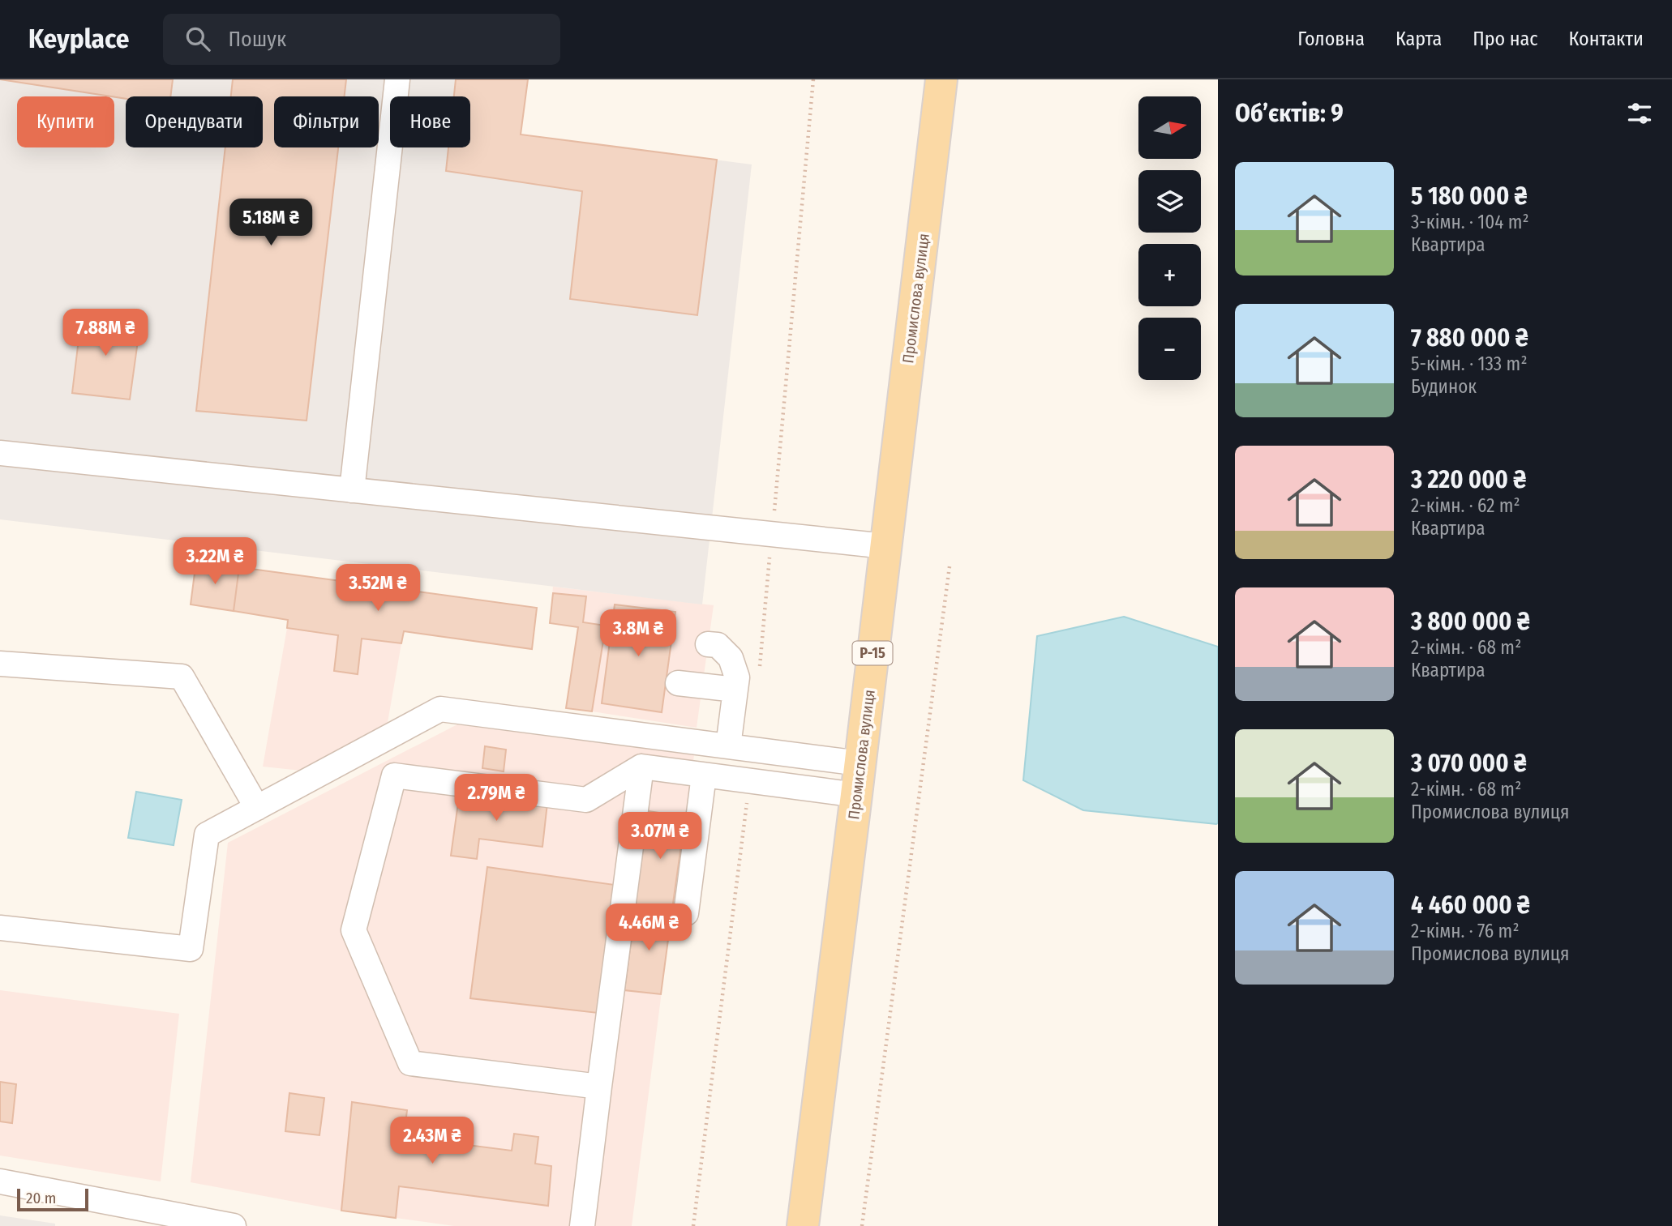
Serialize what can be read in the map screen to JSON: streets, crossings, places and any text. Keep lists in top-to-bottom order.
{
  "streets": {
    "main road": ["Промислова вулиця", "Р-15"]
  },
  "scale_bar": "20 m",
  "north": "right",
  "page": {
    "header": "Keyplace",
    "search": "Пошук",
    "nav": [
      "Головна",
      "Карта",
      "Про нас",
      "Контакти"
    ],
    "heading": "Об’єктів: 9",
    "map_buttons": ["+", "−"],
    "chip": [
      "Купити",
      "Орендувати",
      "Фільтри",
      "Нове"
    ],
    "list": [
      {
        "name": "5 180 000 ₴",
        "note": "3-кімн. · 104 m² · Квартира"
      },
      {
        "name": "7 880 000 ₴",
        "note": "5-кімн. · 133 m² · Будинок"
      },
      {
        "name": "3 220 000 ₴",
        "note": "2-кімн. · 62 m² · Квартира"
      },
      {
        "name": "3 800 000 ₴",
        "note": "2-кімн. · 68 m² · Квартира"
      },
      {
        "name": "3 070 000 ₴",
        "note": "2-кімн. · 68 m² · Промислова вулиця"
      },
      {
        "name": "4 460 000 ₴",
        "note": "2-кімн. · 76 m² · Промислова вулиця"
      }
    ],
    "price": [
      "5.18M ₴",
      "7.88M ₴",
      "3.22M ₴",
      "3.52M ₴",
      "3.8M ₴",
      "2.79M ₴",
      "3.07M ₴",
      "4.46M ₴",
      "2.43M ₴"
    ],
    "scale": "20 m"
  }
}
